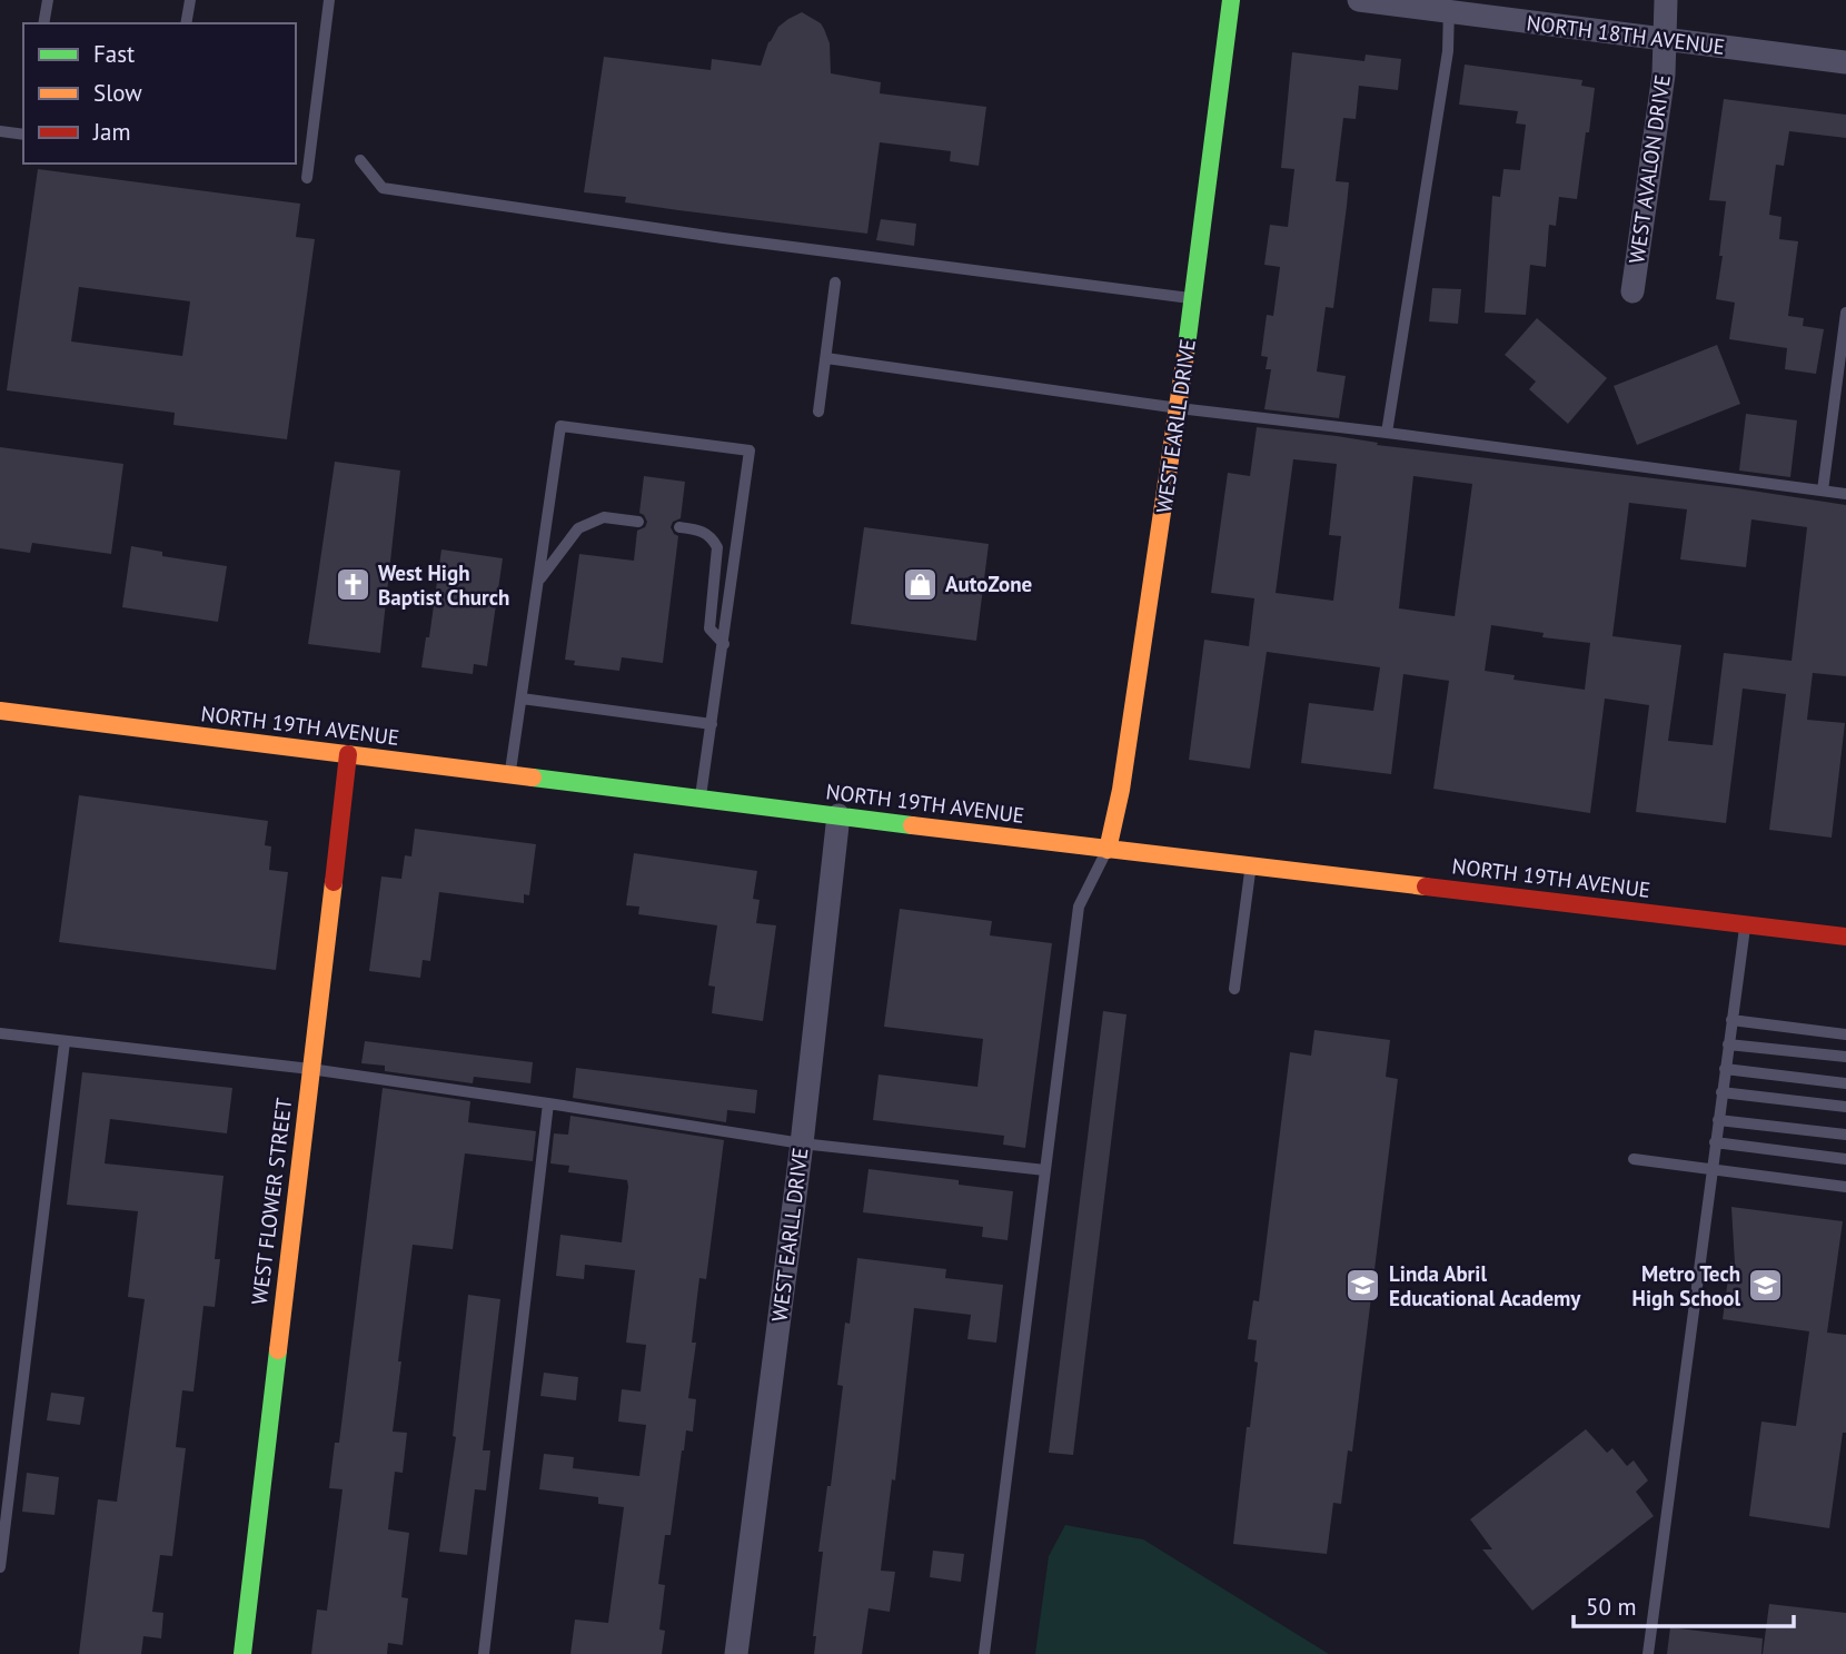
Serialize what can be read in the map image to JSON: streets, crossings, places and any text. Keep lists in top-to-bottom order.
{
  "streets": {
    "main road": ["WEST EARLL DRIVE", "NORTH 19TH AVENUE", "WEST FLOWER STREET"],
    "street": ["NORTH 18TH AVENUE", "WEST AVALON DRIVE"]
  },
  "crossings": [
    ["NORTH 18TH AVENUE", "WEST AVALON DRIVE"],
    ["WEST EARLL DRIVE", "NORTH 19TH AVENUE"],
    ["NORTH 19TH AVENUE", "WEST FLOWER STREET"]
  ],
  "places": {
    "shop": ["AutoZone"],
    "church": ["West High Baptist Church"],
    "school or university": ["Linda Abril Educational Academy", "Metro Tech High School"]
  },
  "legend": ["Fast", "Slow", "Jam"],
  "scale_bar": "50 m"
}
